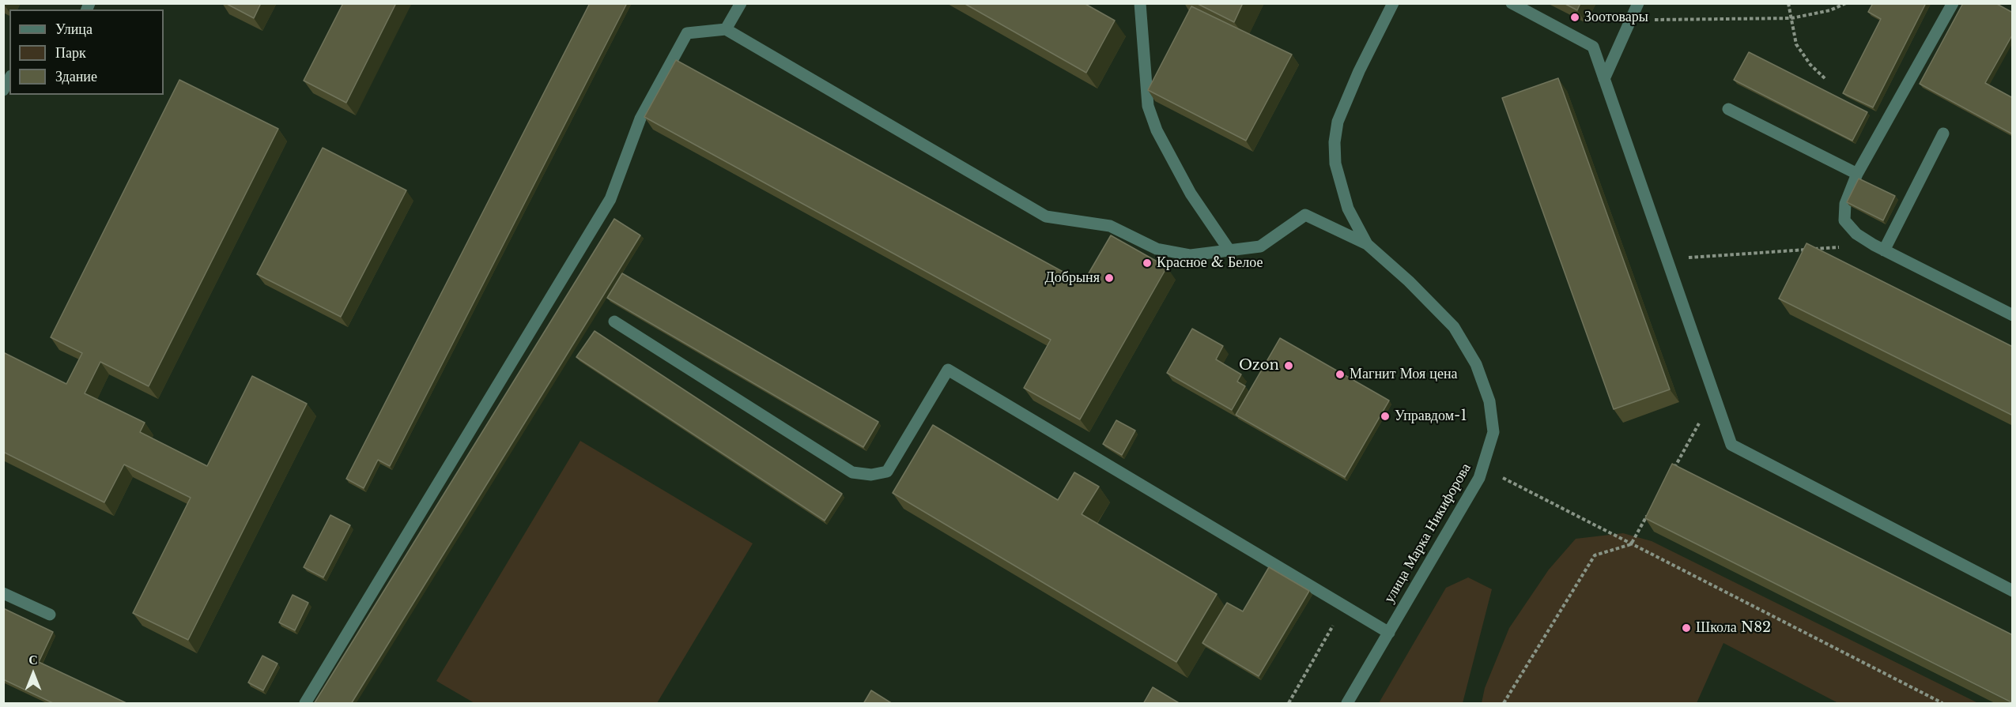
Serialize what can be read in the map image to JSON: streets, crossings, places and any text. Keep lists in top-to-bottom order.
{
  "streets": {
    "street": ["улица Марка Никифорова"]
  },
  "places": [
    "Зоотовары",
    "Красное & Белое",
    "Добрыня",
    "Ozon",
    "Магнит Моя цена",
    "Управдом-1",
    "Школа N82"
  ],
  "legend": ["Улица", "Парк", "Здание"],
  "north": "top"
}
